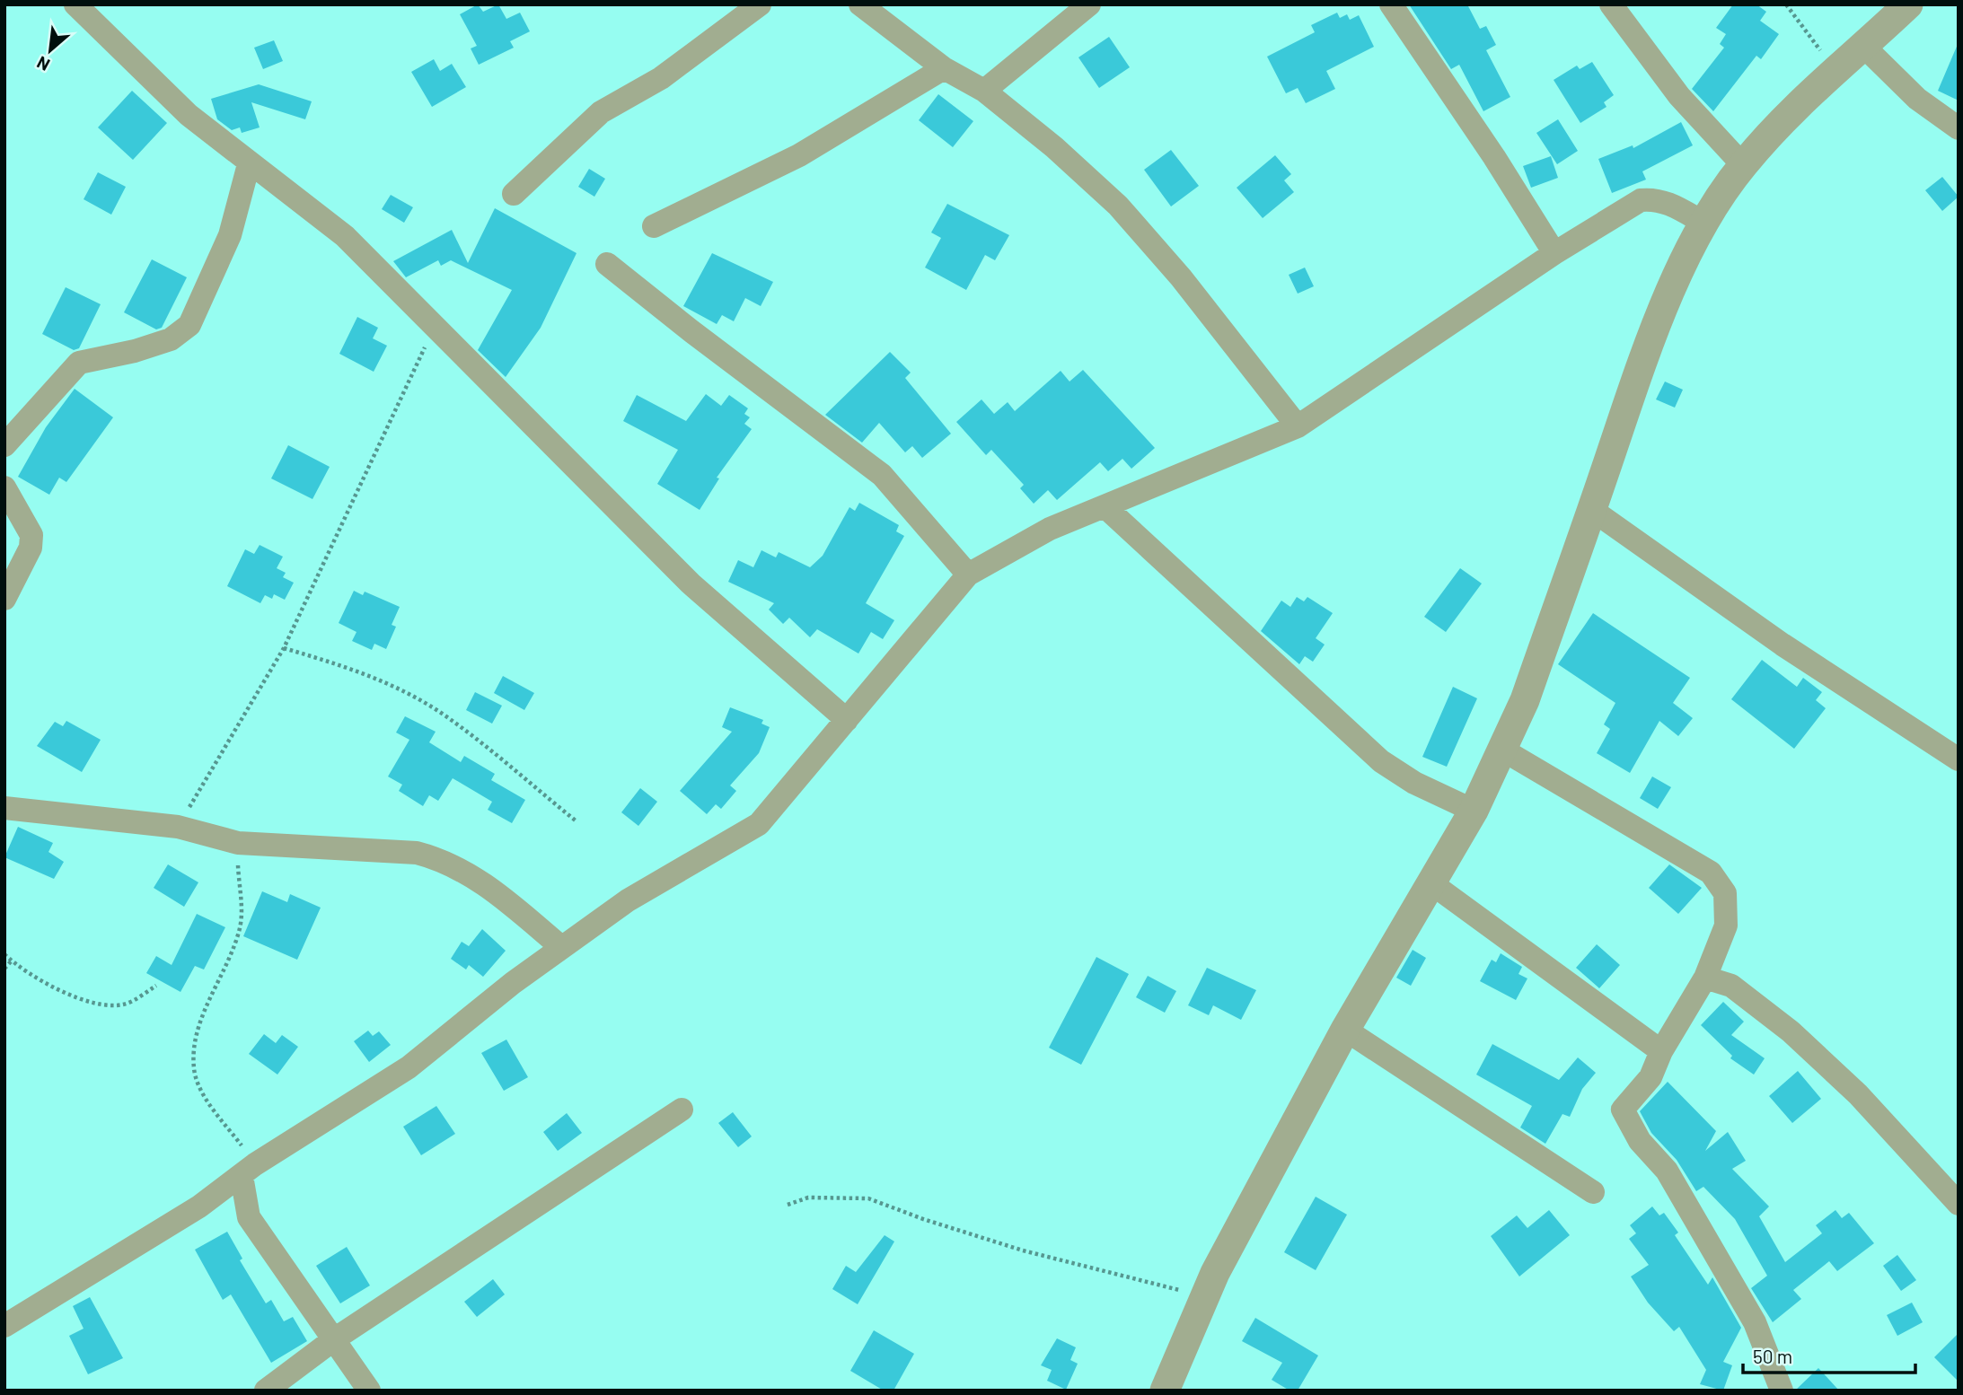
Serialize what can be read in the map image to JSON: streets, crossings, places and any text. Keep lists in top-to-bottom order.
{
  "scale_bar": "50 m",
  "north": "bottom left"
}
